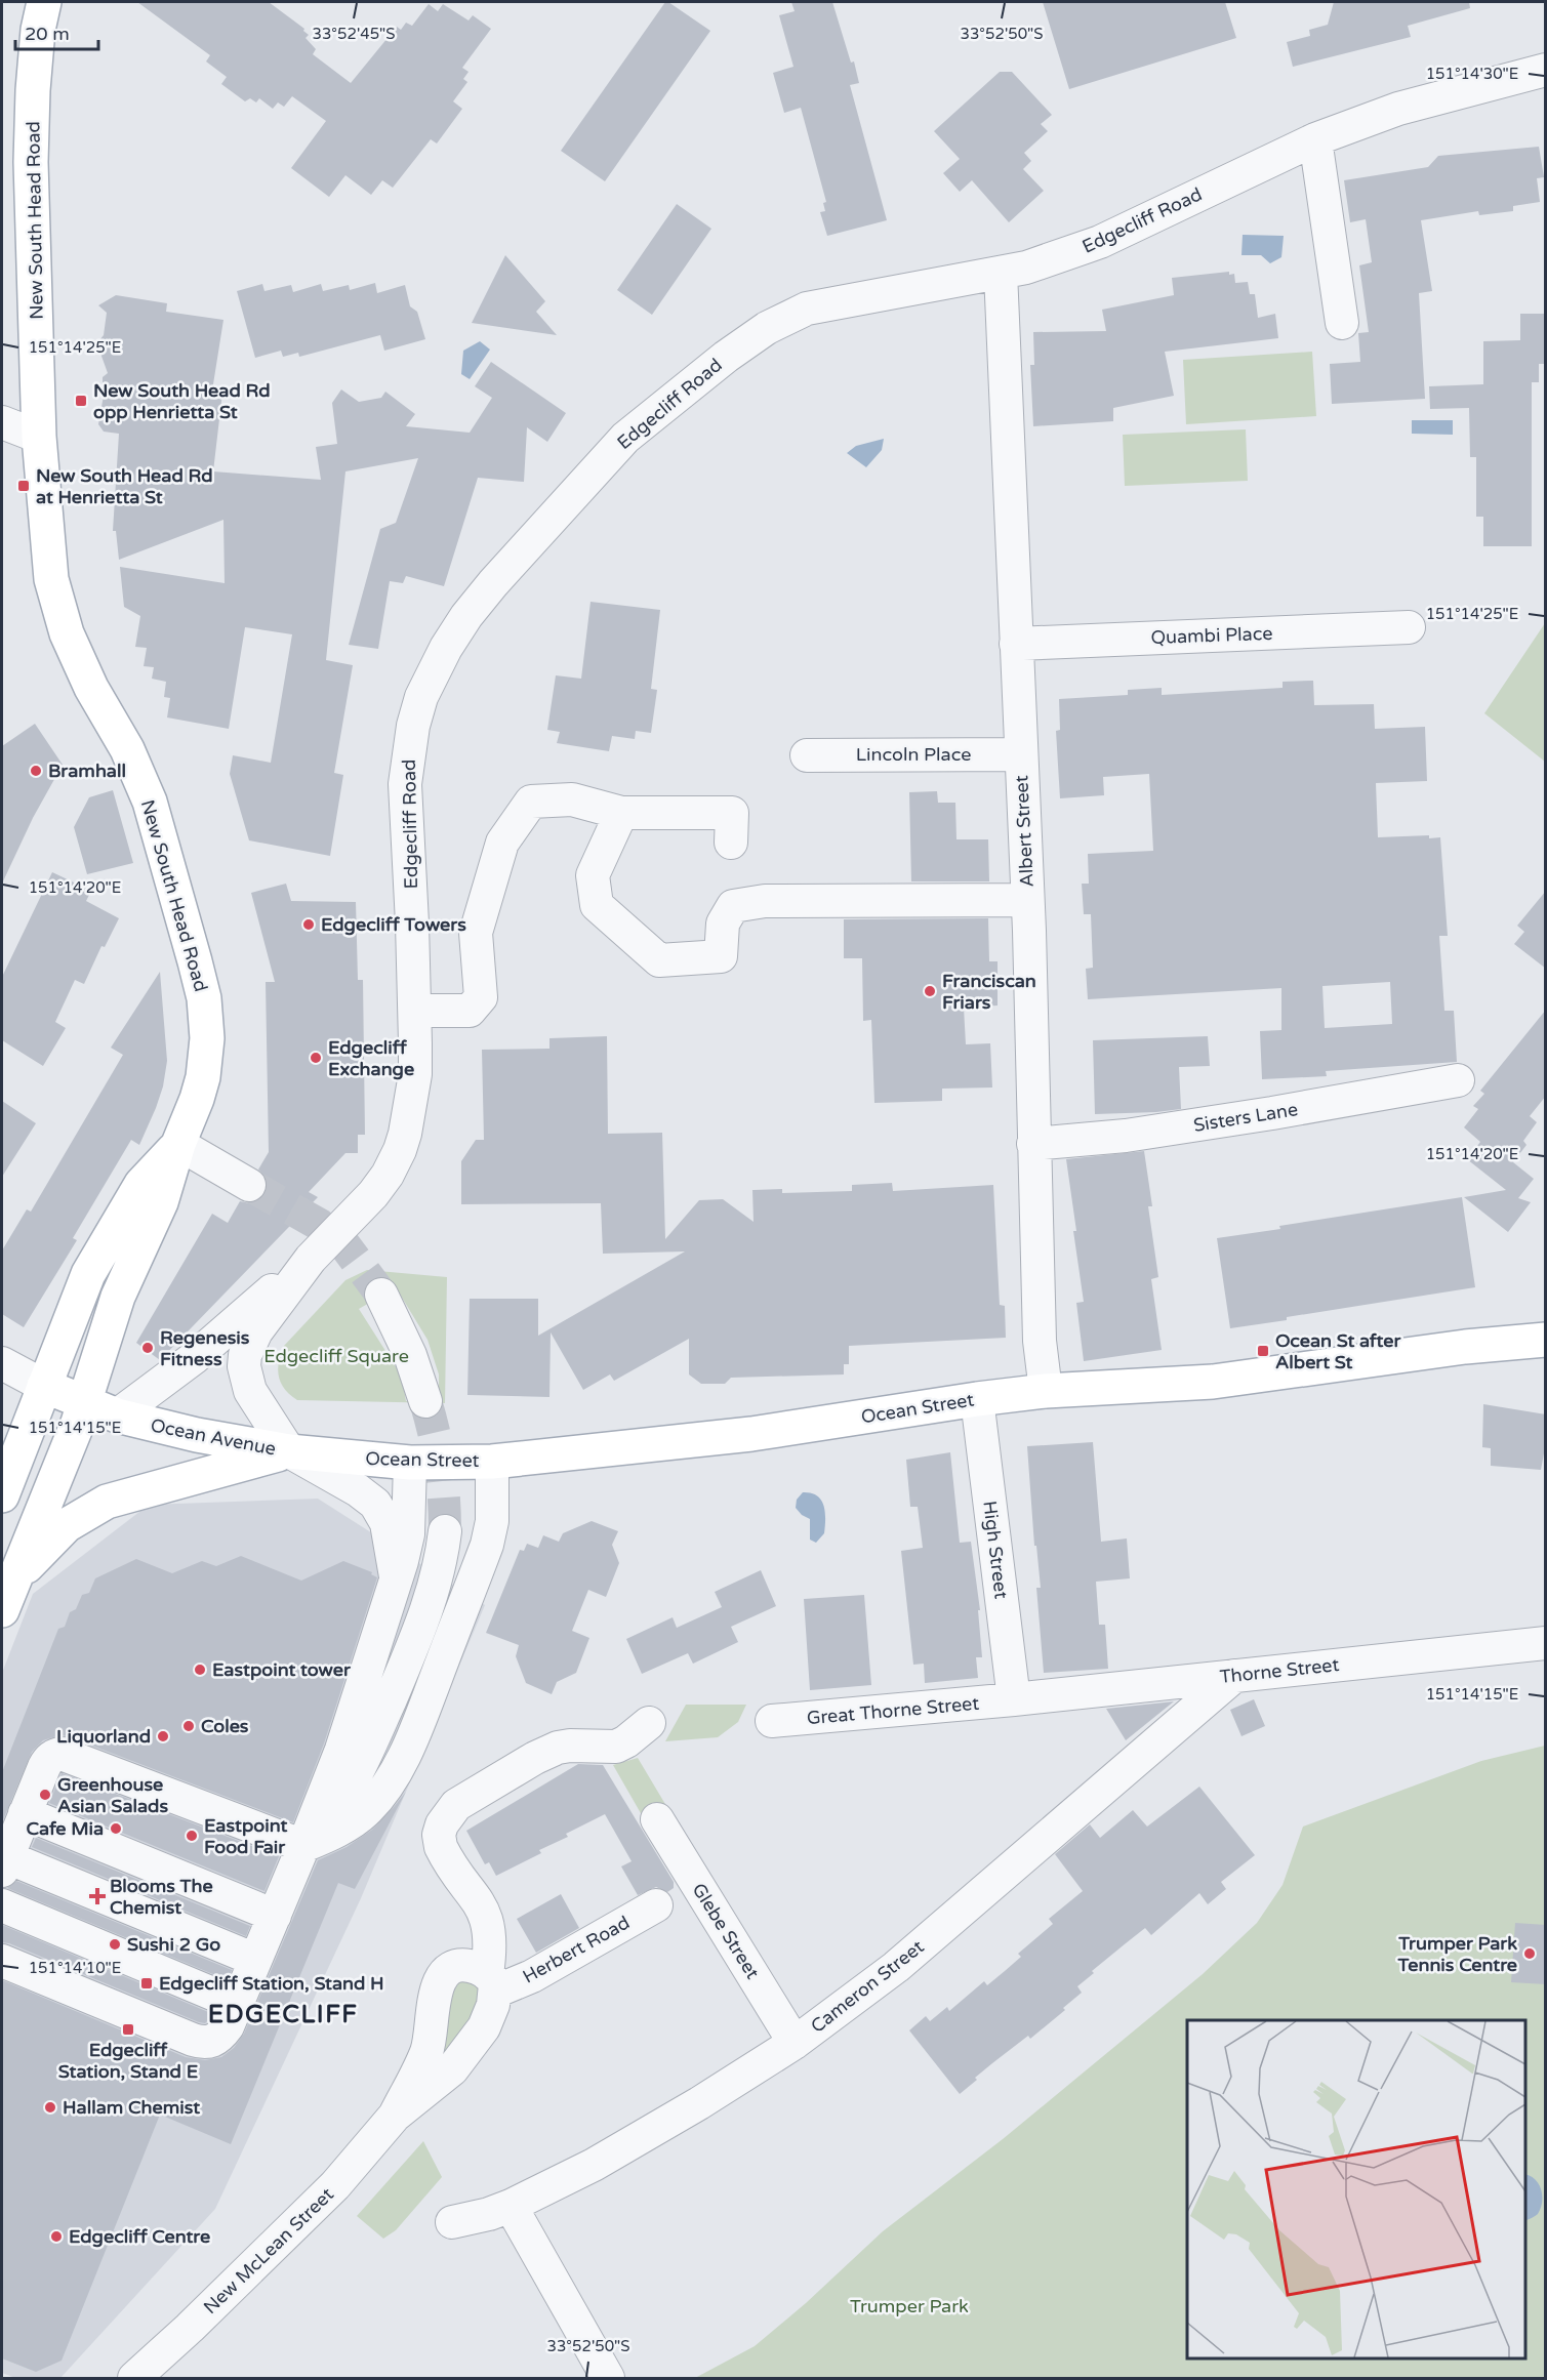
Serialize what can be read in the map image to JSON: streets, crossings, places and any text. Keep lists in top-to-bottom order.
{
  "streets": {
    "main road": ["New South Head Road", "Ocean Street", "Ocean Avenue"],
    "street": [
      "Edgecliff Road",
      "Quambi Place",
      "Lincoln Place",
      "Albert Street",
      "Sisters Lane",
      "High Street",
      "Thorne Street",
      "Great Thorne Street",
      "Glebe Street",
      "Herbert Road",
      "Cameron Street",
      "New McLean Street"
    ]
  },
  "crossings": [
    ["New South Head Road", "Ocean Avenue"],
    ["Edgecliff Road", "Albert Street"],
    ["Edgecliff Road", "Ocean Street"],
    ["Edgecliff Road", "Ocean Avenue"],
    ["Quambi Place", "Albert Street"],
    ["Lincoln Place", "Albert Street"],
    ["Albert Street", "Sisters Lane"],
    ["Albert Street", "Ocean Street"],
    ["Ocean Street", "Ocean Avenue"],
    ["Ocean Street", "High Street"],
    ["High Street", "Thorne Street"],
    ["High Street", "Great Thorne Street"],
    ["Thorne Street", "Great Thorne Street"],
    ["Thorne Street", "Cameron Street"],
    ["Glebe Street", "Cameron Street"],
    ["Herbert Road", "New McLean Street"]
  ],
  "districts": ["EDGECLIFF"],
  "parks": ["Edgecliff Square", "Trumper Park"],
  "places": {
    "transit": [
      "New South Head Rd opp Henrietta St",
      "New South Head Rd at Henrietta St",
      "Ocean St after Albert St",
      "Edgecliff Station, Stand H",
      "Edgecliff Station, Stand E"
    ],
    "other": [
      "Bramhall",
      "Edgecliff Towers",
      "Franciscan Friars",
      "Edgecliff Exchange",
      "Regenesis Fitness",
      "Eastpoint tower",
      "Coles",
      "Liquorland",
      "Greenhouse Asian Salads",
      "Cafe Mia",
      "Eastpoint Food Fair",
      "Sushi 2 Go",
      "Trumper Park Tennis Centre",
      "Hallam Chemist",
      "Edgecliff Centre"
    ],
    "health": ["Blooms The Chemist"]
  },
  "scale_bar": "20 m",
  "coordinates": [
    "33°52'45\"S",
    "33°52'50\"S",
    "151°14'30\"E",
    "151°14'25\"E",
    "151°14'20\"E",
    "151°14'15\"E",
    "151°14'10\"E"
  ]
}
